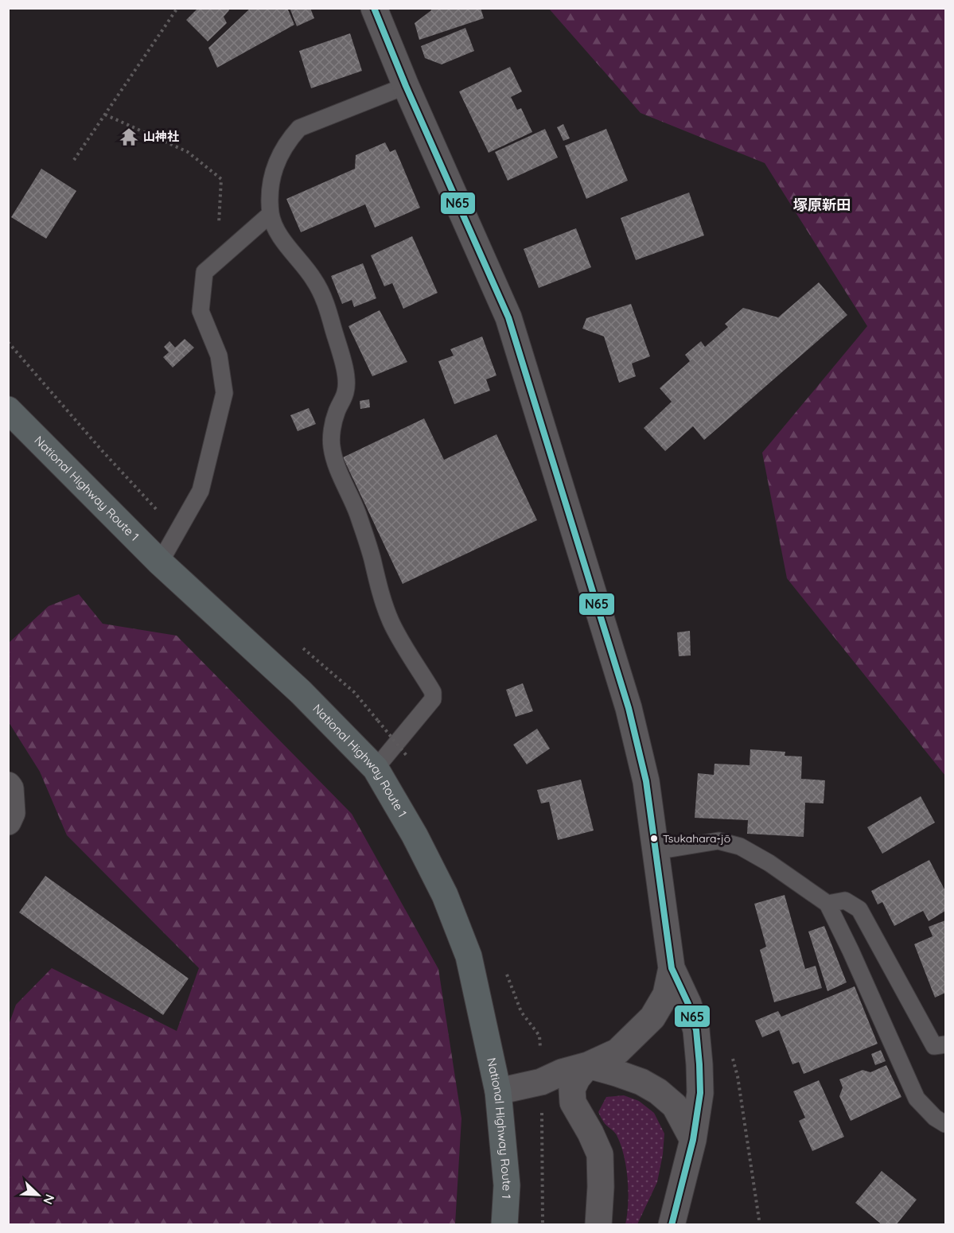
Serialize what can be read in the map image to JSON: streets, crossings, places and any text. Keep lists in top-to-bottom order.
{
  "streets": {
    "highway": ["National Highway Route 1"]
  },
  "districts": ["塚原新田"],
  "places": {
    "temple": ["山神社"],
    "other": ["Tsukahara-jō"]
  },
  "lines": ["transit line N65"],
  "north": "bottom right"
}
